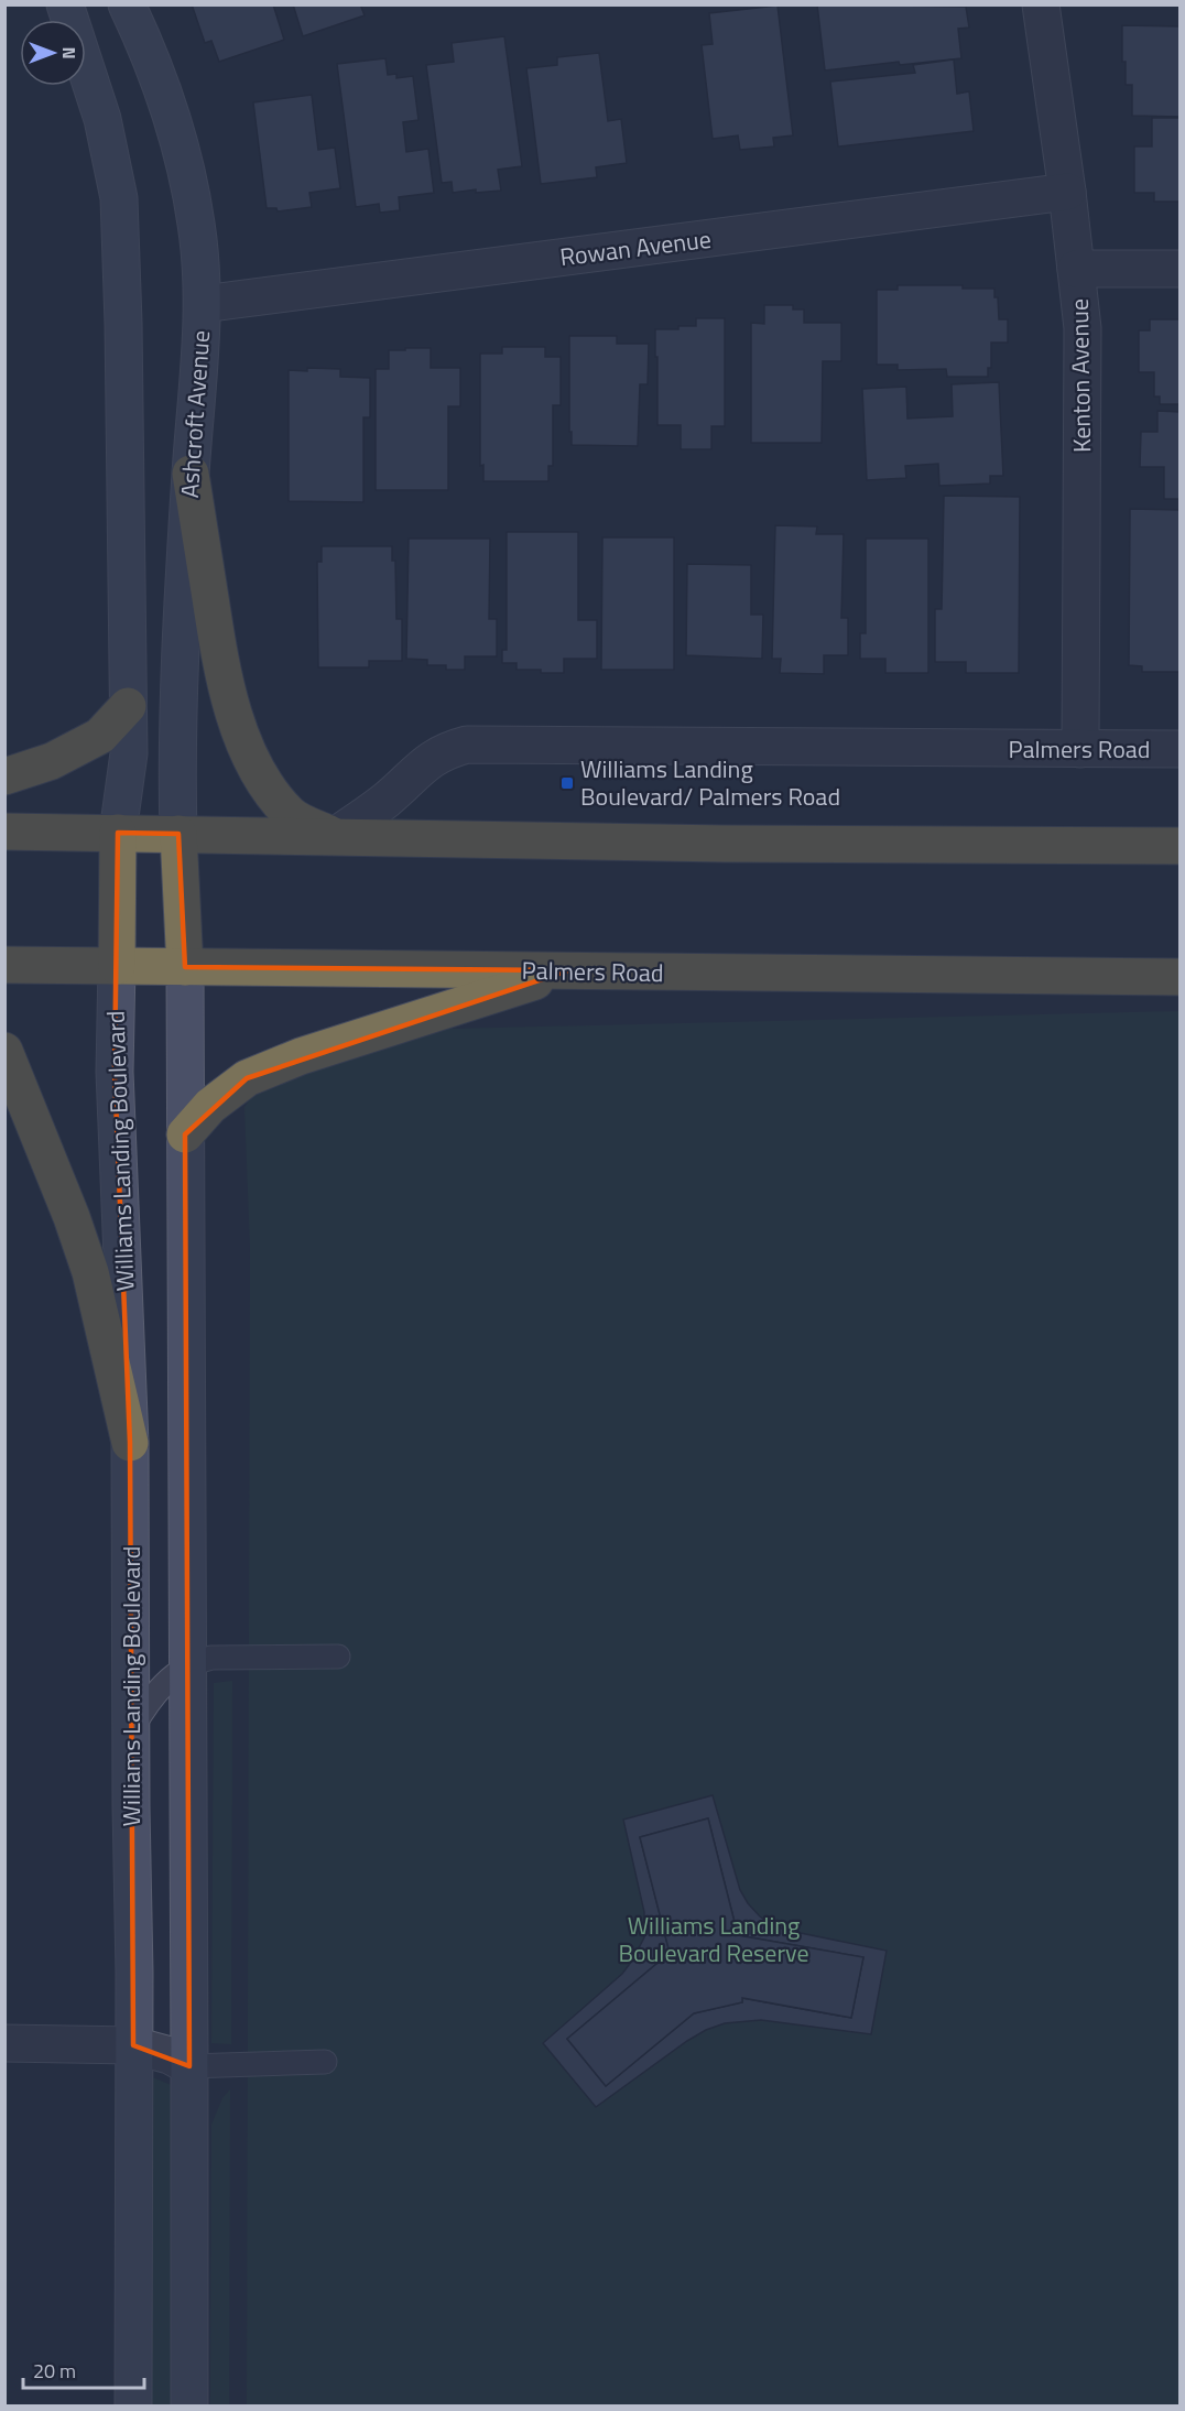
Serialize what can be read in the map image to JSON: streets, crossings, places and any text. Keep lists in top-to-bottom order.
{
  "streets": {
    "highway": ["Palmers Road"],
    "street": [
      "Rowan Avenue",
      "Kenton Avenue",
      "Ashcroft Avenue",
      "Williams Landing Boulevard"
    ]
  },
  "crossings": [
    ["Rowan Avenue", "Kenton Avenue"],
    ["Rowan Avenue", "Ashcroft Avenue"],
    ["Kenton Avenue", "Palmers Road"],
    ["Palmers Road", "Williams Landing Boulevard"]
  ],
  "parks": ["Williams Landing Boulevard Reserve"],
  "places": {
    "transit": ["Williams Landing Boulevard/ Palmers Road"]
  },
  "scale_bar": "20 m",
  "north": "right"
}
